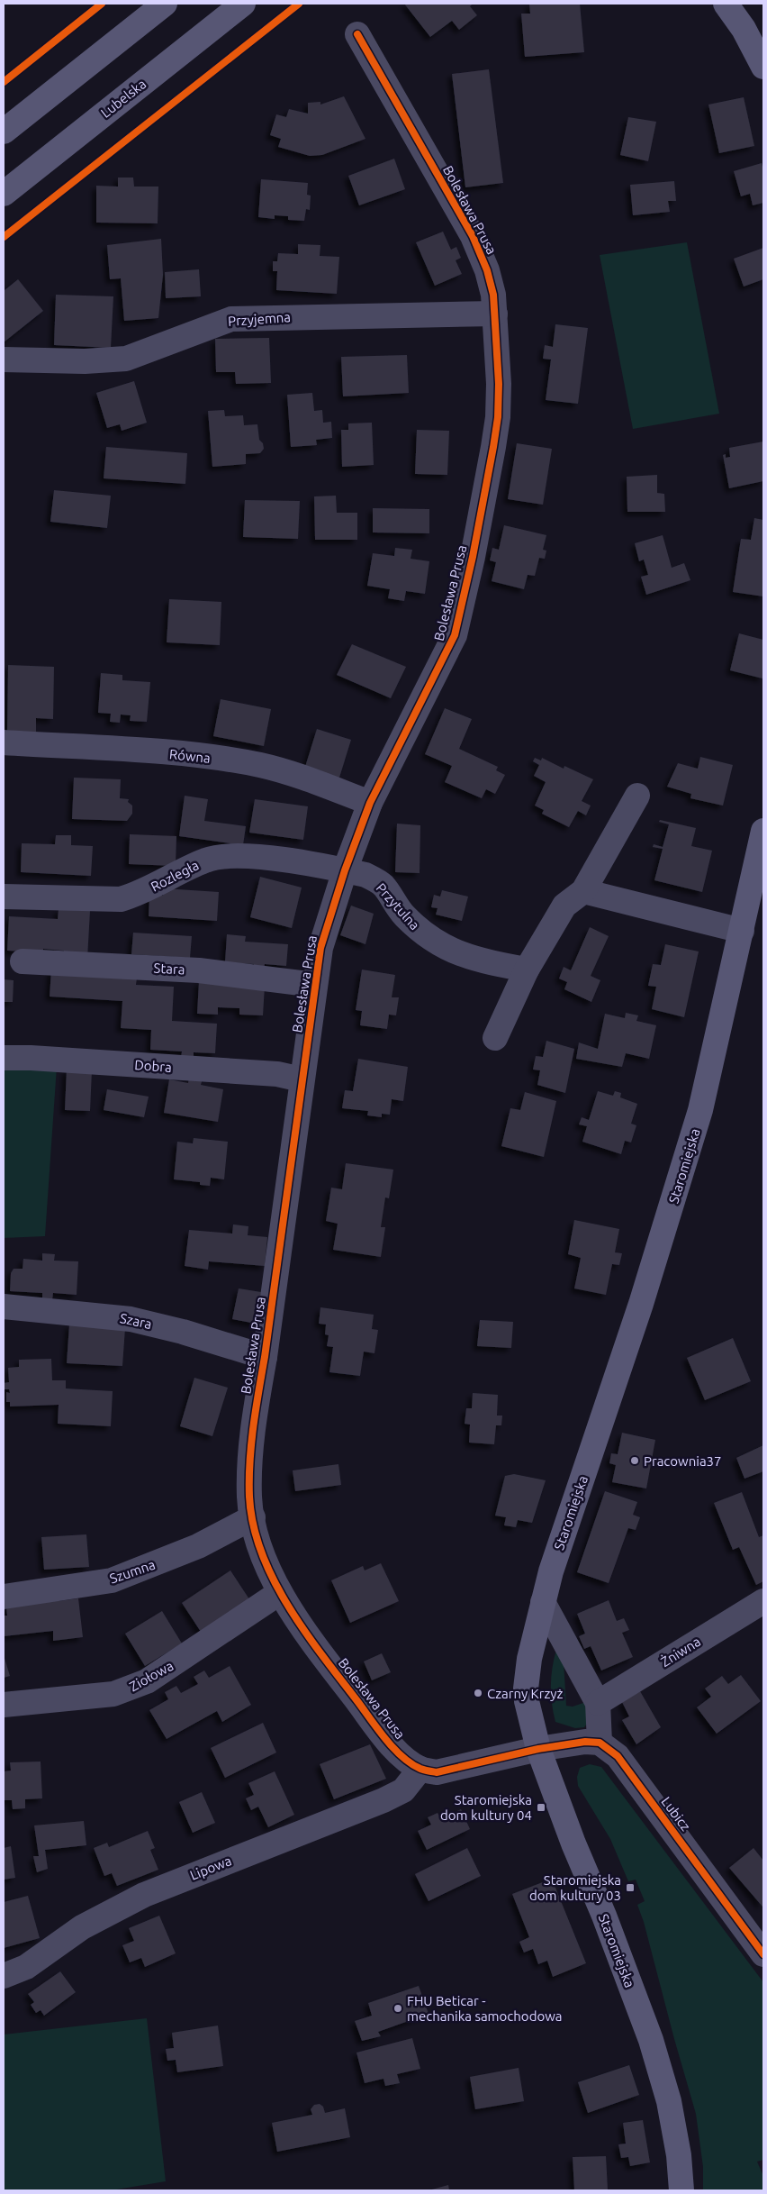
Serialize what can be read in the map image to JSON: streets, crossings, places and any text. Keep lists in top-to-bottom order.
{
  "streets": {
    "street": [
      "Lubelska",
      "Bolesława Prusa",
      "Przyjemna",
      "Równa",
      "Rozległa",
      "Przytulna",
      "Stara",
      "Dobra",
      "Staromiejska",
      "Szara",
      "Szumna",
      "Żniwna",
      "Ziołowa",
      "Lubicz",
      "Lipowa"
    ]
  },
  "crossings": [
    ["Bolesława Prusa", "Przyjemna"],
    ["Bolesława Prusa", "Równa"],
    ["Bolesława Prusa", "Rozległa"],
    ["Bolesława Prusa", "Przytulna"],
    ["Bolesława Prusa", "Stara"],
    ["Bolesława Prusa", "Dobra"],
    ["Bolesława Prusa", "Staromiejska"],
    ["Bolesława Prusa", "Szara"],
    ["Bolesława Prusa", "Szumna"],
    ["Bolesława Prusa", "Ziołowa"],
    ["Bolesława Prusa", "Lipowa"],
    ["Rozległa", "Przytulna"]
  ],
  "places": {
    "other": ["Pracownia37", "Czarny Krzyż", "FHU Beticar - mechanika samochodowa"],
    "transit": ["Staromiejska dom kultury 04", "Staromiejska dom kultury 03"]
  }
}
